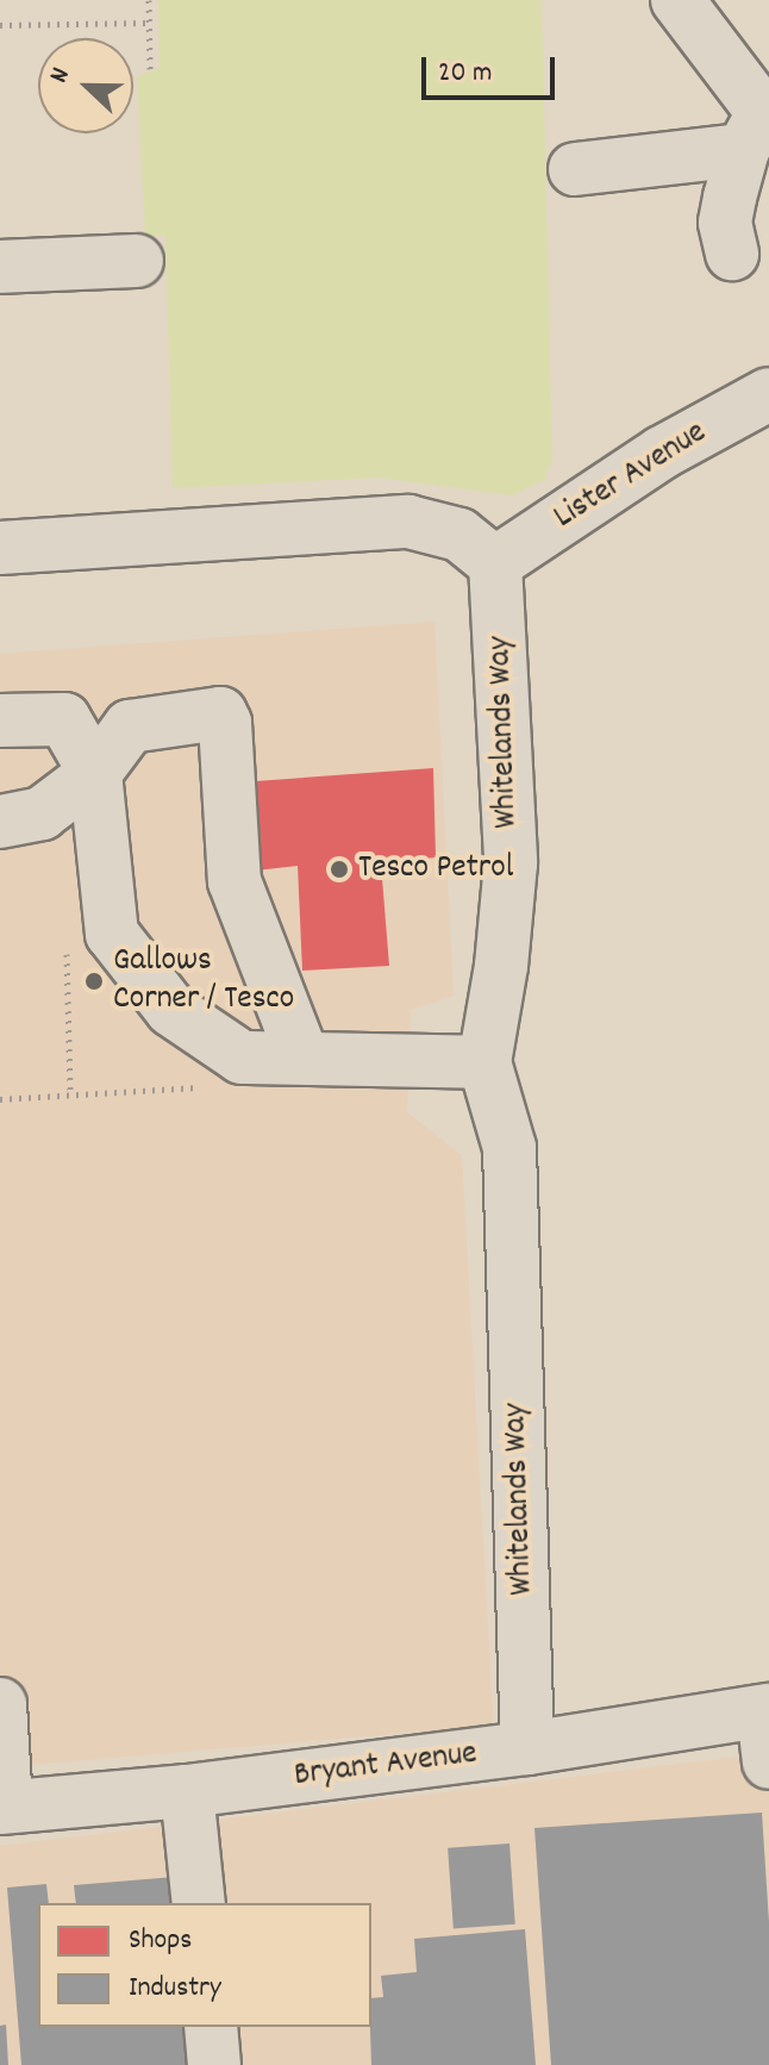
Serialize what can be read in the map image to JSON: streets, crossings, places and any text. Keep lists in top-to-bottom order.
{
  "streets": {
    "street": ["Lister Avenue", "Whitelands Way", "Bryant Avenue"]
  },
  "crossings": [
    ["Lister Avenue", "Whitelands Way"],
    ["Whitelands Way", "Bryant Avenue"]
  ],
  "places": ["Tesco Petrol", "Gallows Corner / Tesco"],
  "legend": ["Shops", "Industry"],
  "scale_bar": "20 m",
  "north": "left"
}
